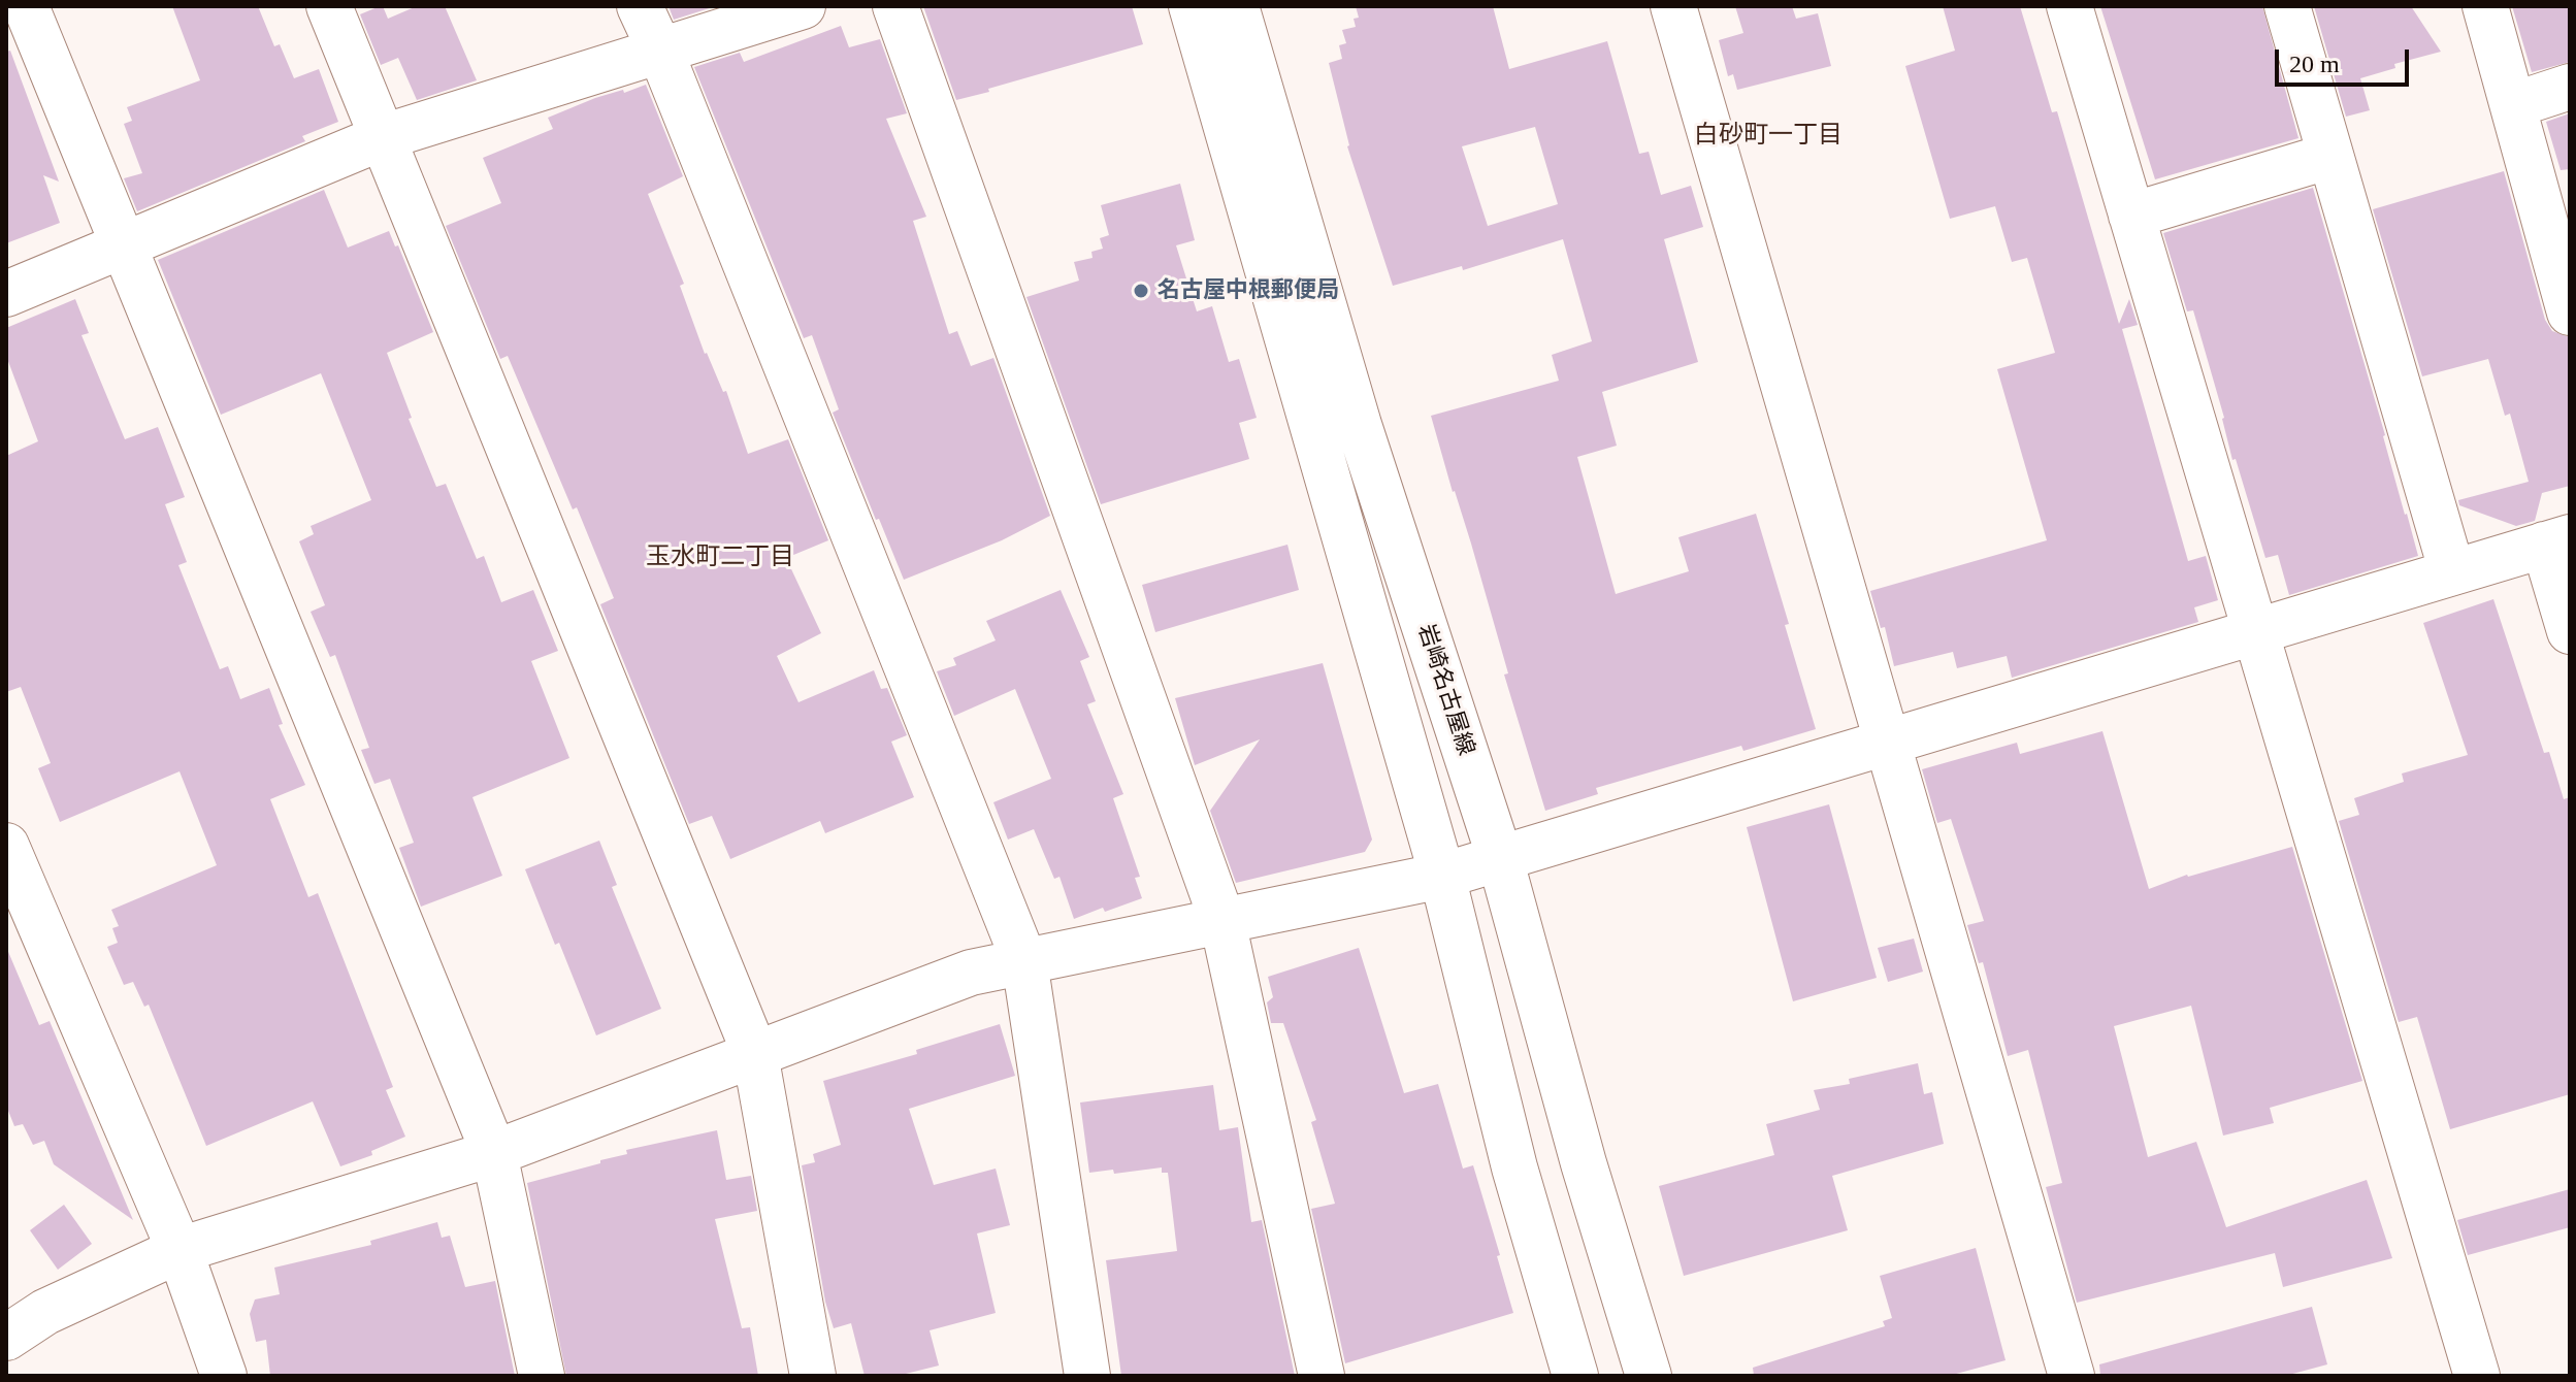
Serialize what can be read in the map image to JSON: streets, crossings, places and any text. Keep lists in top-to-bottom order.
{
  "streets": {
    "street": ["岩崎名古屋線"]
  },
  "districts": ["白砂町一丁目", "玉水町二丁目"],
  "places": ["名古屋中根郵便局"],
  "scale_bar": "20 m"
}
